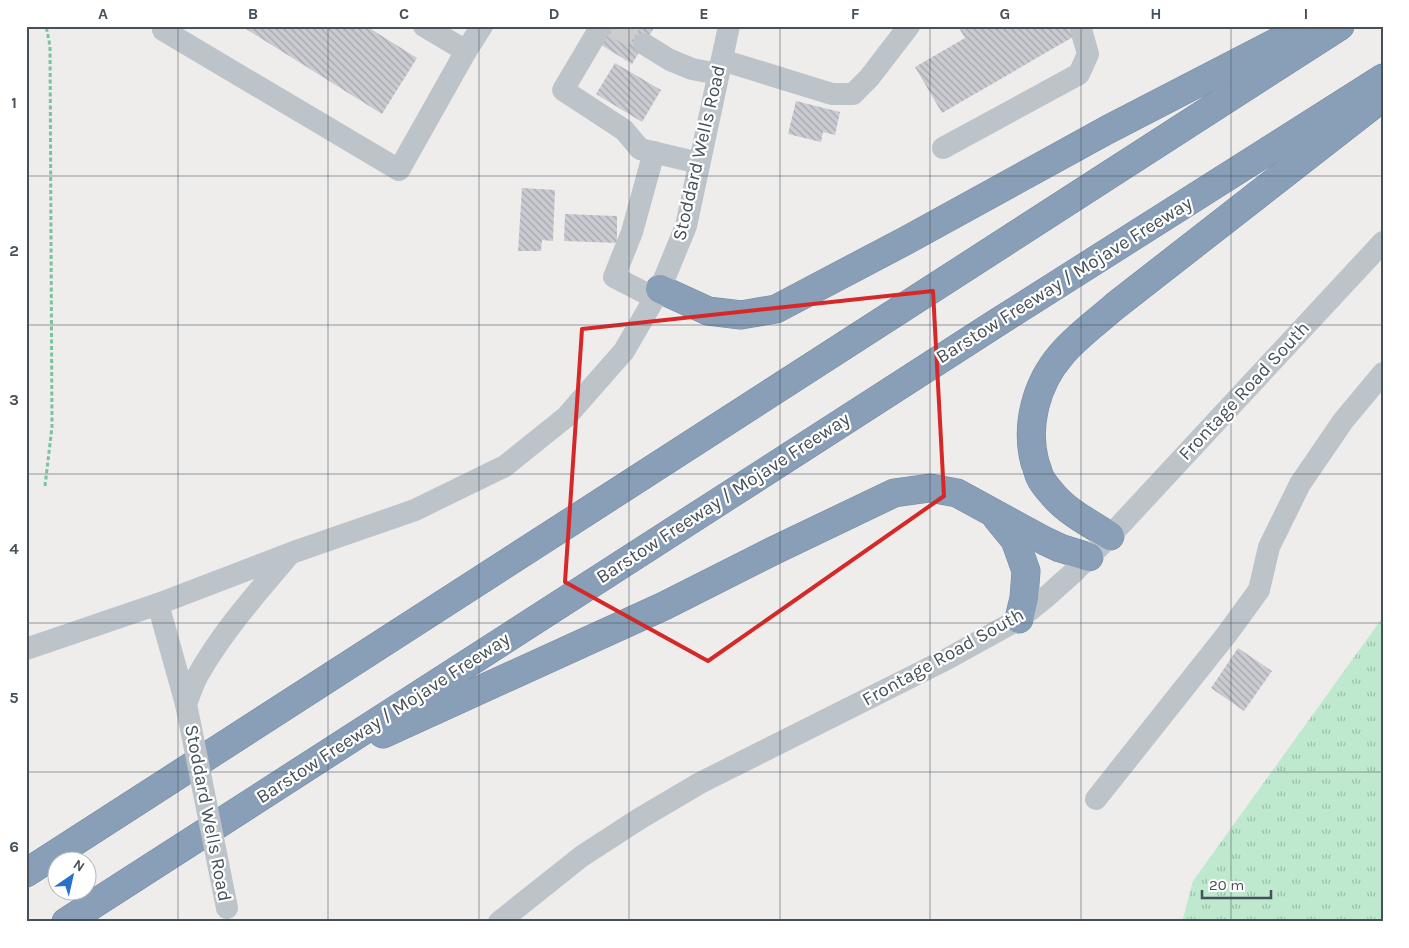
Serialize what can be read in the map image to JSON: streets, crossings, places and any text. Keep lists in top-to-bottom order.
{
  "streets": {
    "highway": ["Barstow Freeway / Mojave Freeway"],
    "street": ["Stoddard Wells Road", "Frontage Road South"]
  },
  "scale_bar": "20 m",
  "north": "top right",
  "grid": {
    "columns": [
      "A",
      "B",
      "C",
      "D",
      "E",
      "F",
      "G",
      "H",
      "I"
    ],
    "rows": [
      "1",
      "2",
      "3",
      "4",
      "5",
      "6"
    ]
  }
}
